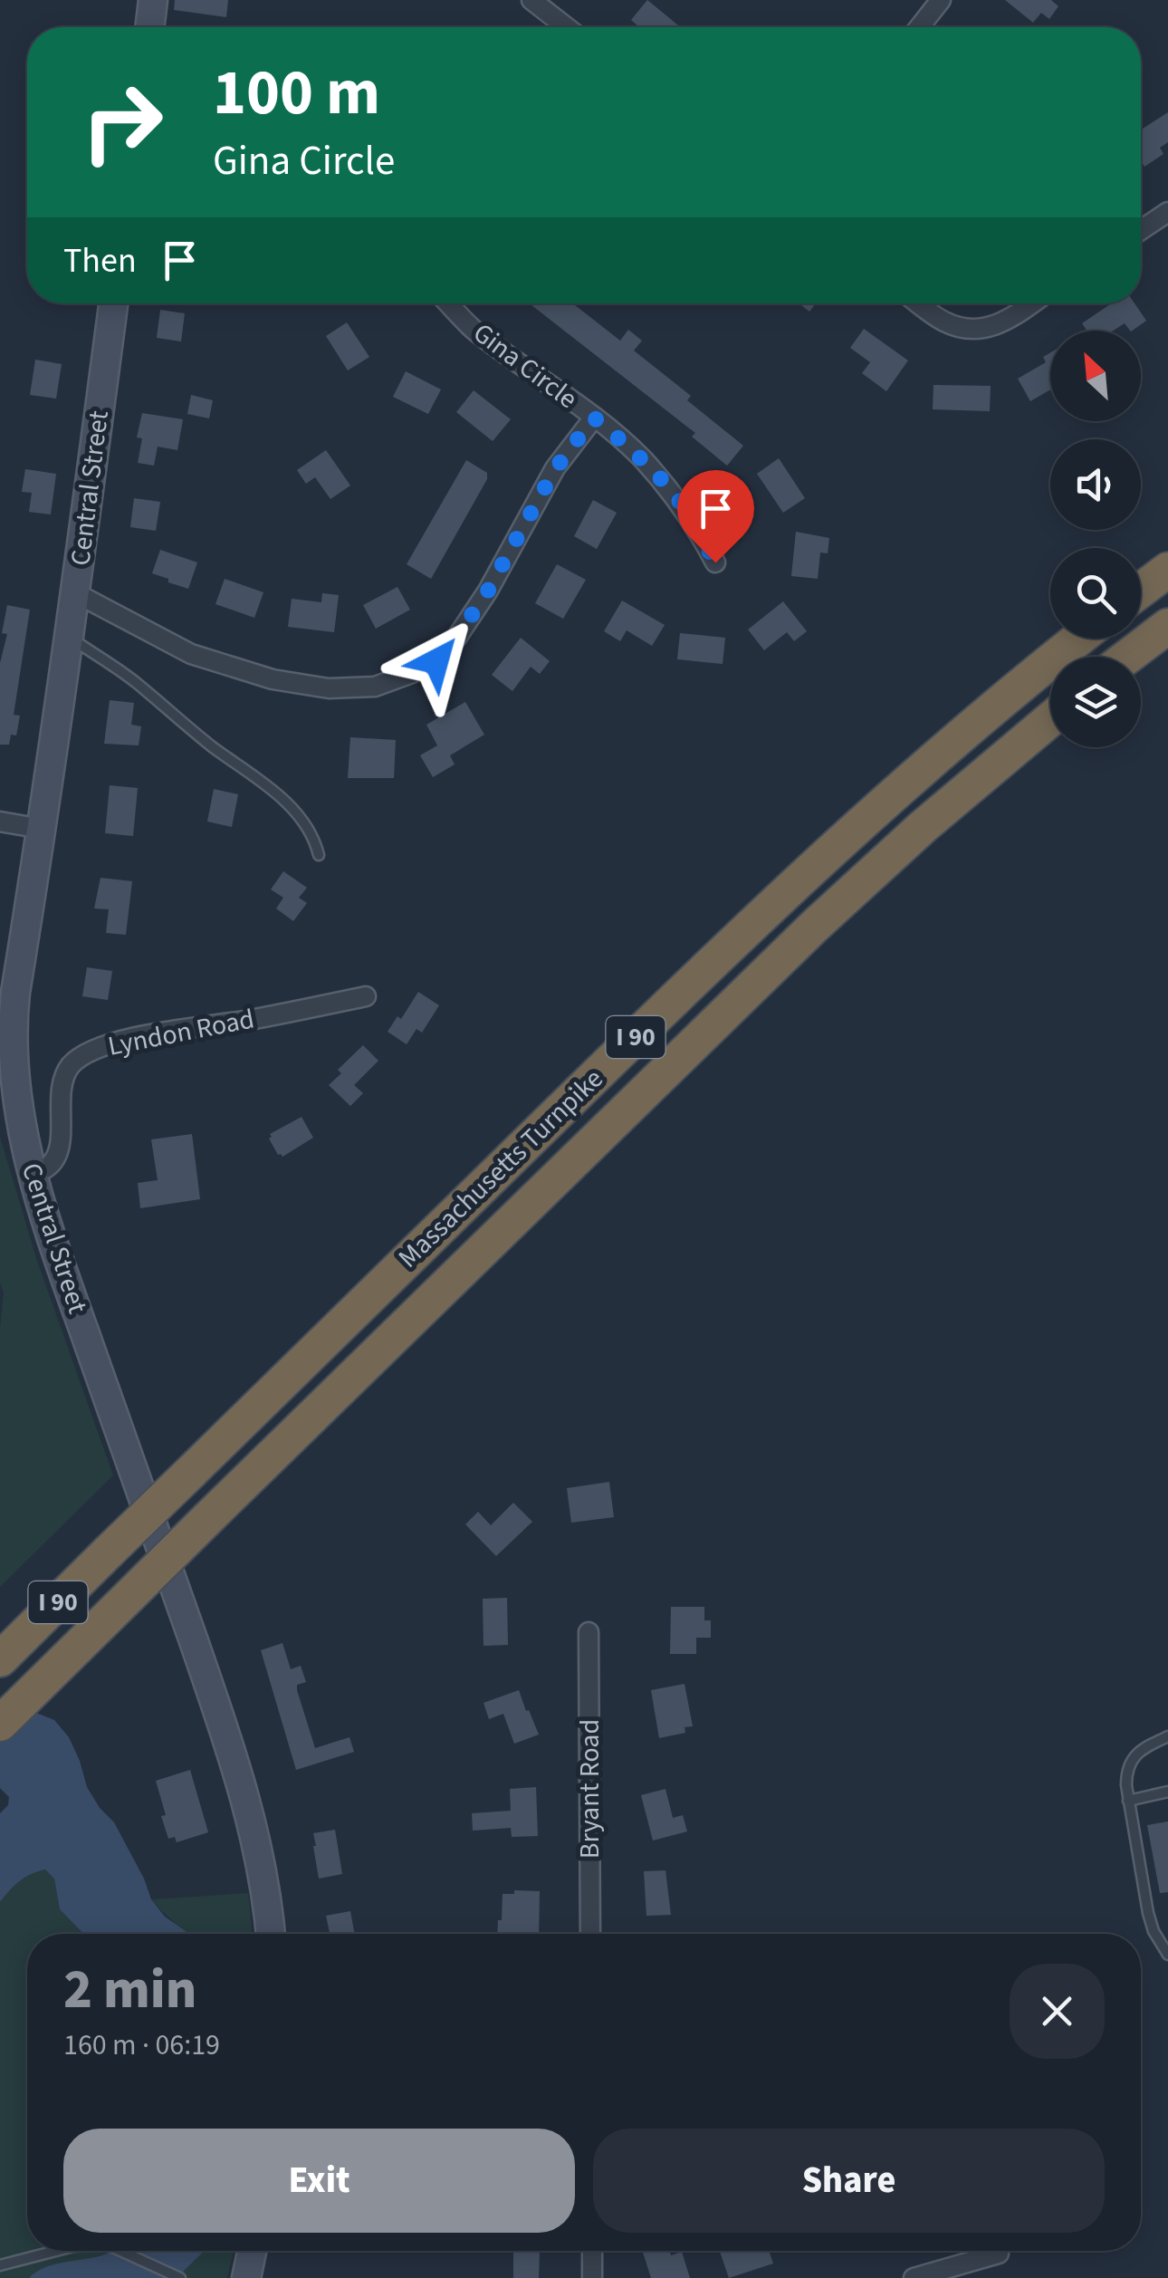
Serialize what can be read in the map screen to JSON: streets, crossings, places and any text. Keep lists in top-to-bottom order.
{
  "streets": {
    "highway": ["I 90", "Massachusetts Turnpike"],
    "main road": ["Central Street"],
    "street": ["Gina Circle", "Lyndon Road", "Bryant Road"]
  },
  "crossings": [
    ["Central Street", "Lyndon Road"]
  ],
  "north": "top left",
  "page": {
    "turn": ["100 m", "Gina Circle"],
    "then": "Then",
    "heading": ["2 min", "160 m · 06:19"],
    "buttons": ["Exit", "Share"]
  }
}
